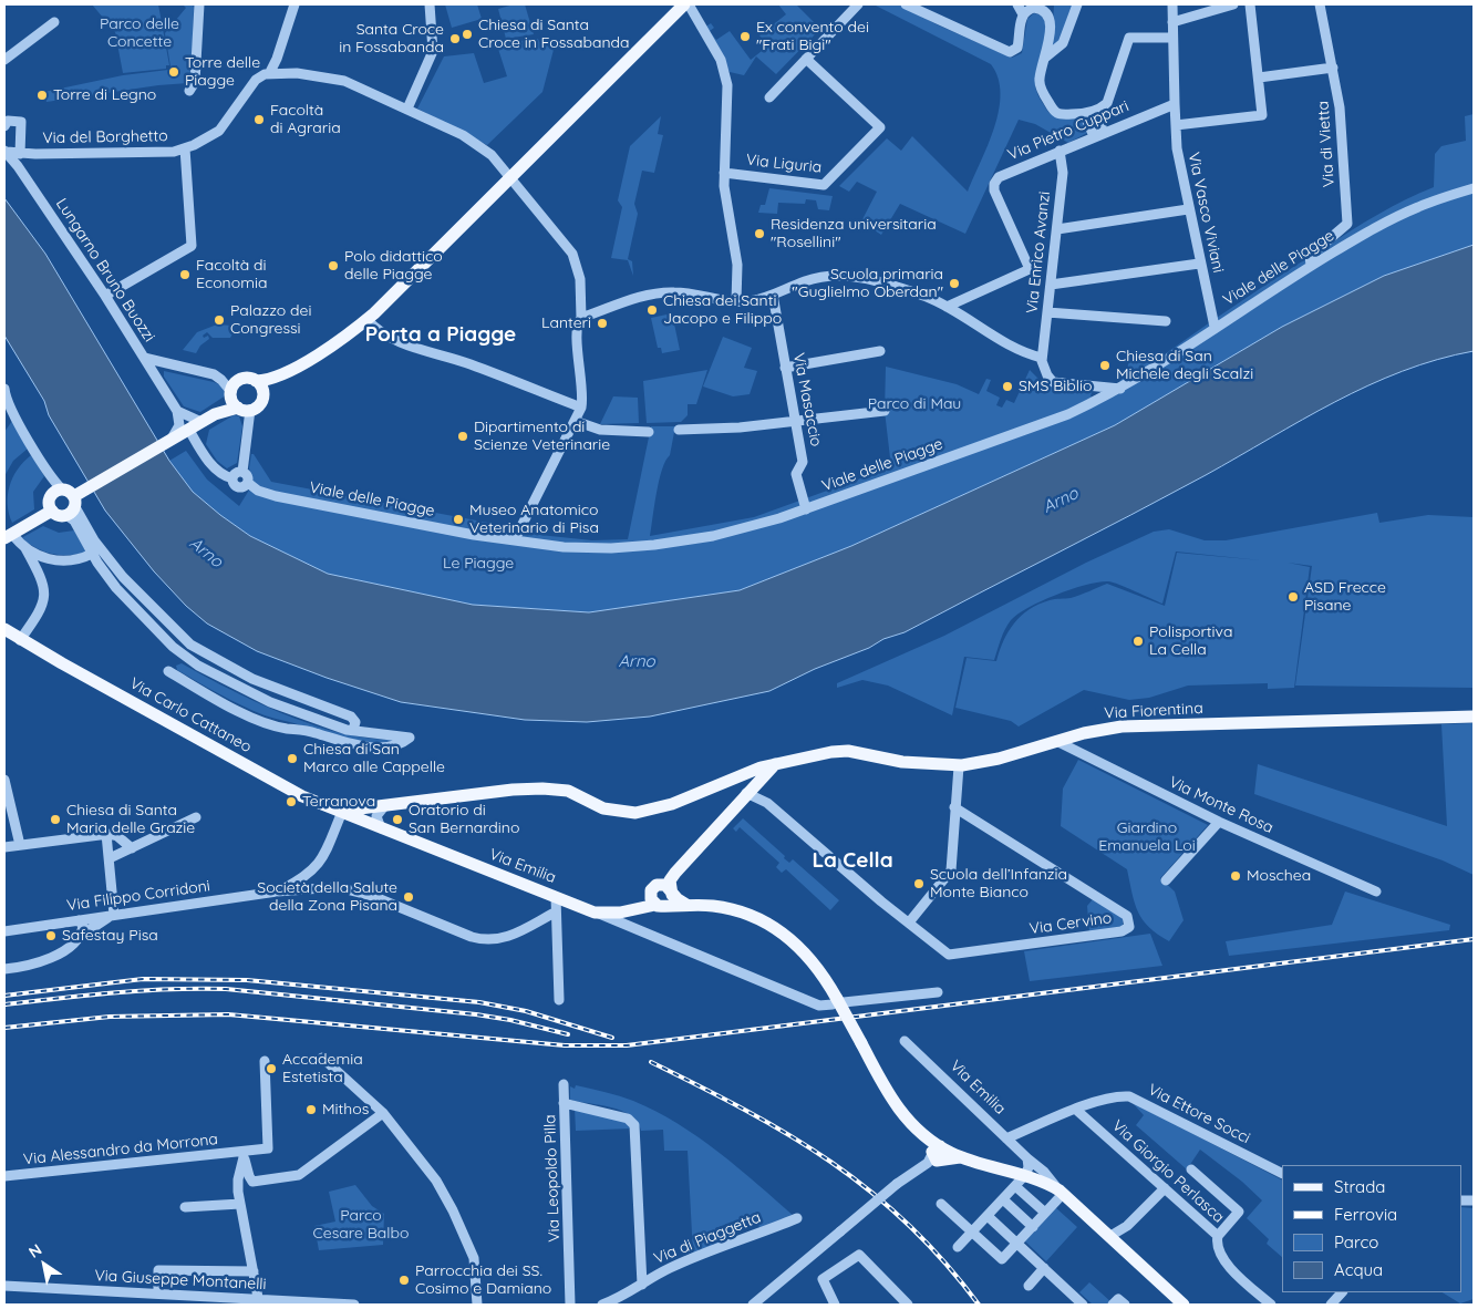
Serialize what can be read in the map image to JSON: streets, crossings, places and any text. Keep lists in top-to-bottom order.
{
  "streets": {
    "main road": ["Via Fiorentina", "Via Carlo Cattaneo", "Via Emilia"],
    "street": [
      "Via Pietro Cuppari",
      "Via del Borghetto",
      "Via di Vietta",
      "Via Liguria",
      "Via Vasco Viviani",
      "Via Enrico Avanzi",
      "Viale delle Piagge",
      "Lungarno Bruno Buozzi",
      "Via Masaccio",
      "Via Monte Rosa",
      "Via Filippo Corridoni",
      "Via Cervino",
      "Via Ettore Socci",
      "Via Alessandro da Morrona",
      "Via Giorgio Perlasca",
      "Via Leopoldo Pilla",
      "Via di Piaggetta",
      "Via Giuseppe Montanelli"
    ]
  },
  "crossings": [
    ["Via Pietro Cuppari", "Via Vasco Viviani"],
    ["Via Pietro Cuppari", "Via Enrico Avanzi"],
    ["Via del Borghetto", "Lungarno Bruno Buozzi"],
    ["Via di Vietta", "Viale delle Piagge"],
    ["Via Vasco Viviani", "Viale delle Piagge"],
    ["Viale delle Piagge", "Via Masaccio"],
    ["Via Fiorentina", "Via Carlo Cattaneo"],
    ["Via Fiorentina", "Via Monte Rosa"],
    ["Via Fiorentina", "Via Emilia"],
    ["Via Carlo Cattaneo", "Via Emilia"],
    ["Via Emilia", "Via Ettore Socci"],
    ["Via Ettore Socci", "Via Giorgio Perlasca"]
  ],
  "districts": ["Porta a Piagge", "La Cella"],
  "water": ["Arno"],
  "parks": [
    "Parco delle Concette",
    "Parco di Mau",
    "Le Piagge",
    "Giardino Emanuela Loi",
    "Parco Cesare Balbo"
  ],
  "places": [
    "Chiesa di Santa Croce in Fossabanda",
    "Ex convento dei \"Frati Bigi\"",
    "Santa Croce in Fossabanda",
    "Torre delle Piagge",
    "Torre di Legno",
    "Facoltà di Agraria",
    "Residenza universitaria \"Rosellini\"",
    "Polo didattico delle Piagge",
    "Facoltà di Economia",
    "Scuola primaria \"Guglielmo Oberdan\"",
    "Chiesa dei Santi Jacopo e Filippo",
    "Palazzo dei Congressi",
    "Lanteri",
    "Chiesa di San Michele degli Scalzi",
    "SMS Biblio",
    "Dipartimento di Scienze Veterinarie",
    "Museo Anatomico Veterinario di Pisa",
    "ASD Frecce Pisane",
    "Polisportiva La Cella",
    "Chiesa di San Marco alle Cappelle",
    "Terranova",
    "Chiesa di Santa Maria delle Grazie",
    "Oratorio di San Bernardino",
    "Moschea",
    "Scuola dell’Infanzia Monte Bianco",
    "Società della Salute della Zona Pisana",
    "Safestay Pisa",
    "Accademia Estetista",
    "Mithos",
    "Parrocchia dei SS. Cosimo e Damiano"
  ],
  "legend": [
    "Strada",
    "Ferrovia",
    "Parco",
    "Acqua"
  ],
  "north": "top left"
}
